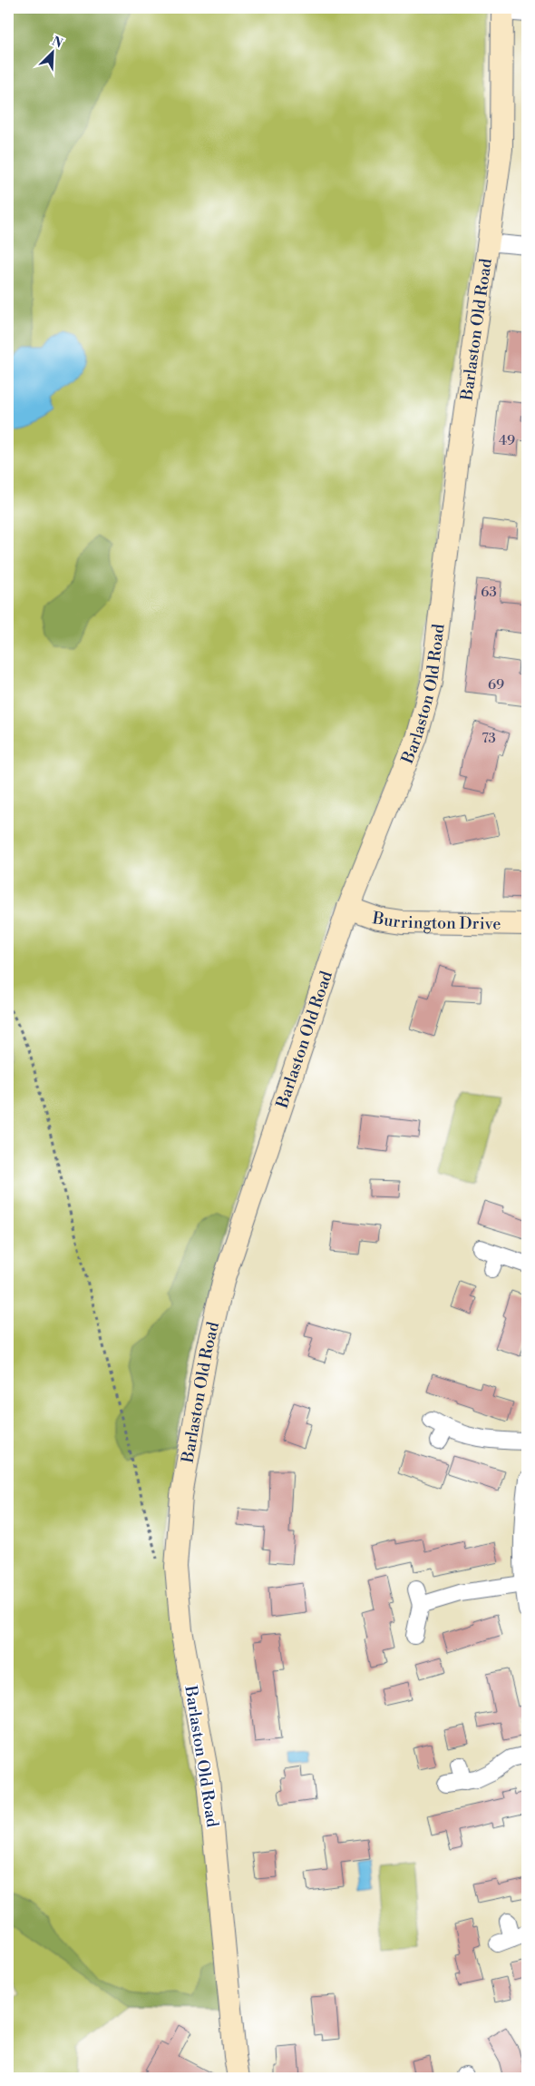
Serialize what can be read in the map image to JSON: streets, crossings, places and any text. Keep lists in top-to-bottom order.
{
  "streets": {
    "street": ["Barlaston Old Road", "Burrington Drive"]
  },
  "crossings": [
    ["Barlaston Old Road", "Burrington Drive"]
  ],
  "house_numbers": [
    "49",
    "63",
    "69",
    "73"
  ],
  "north": "top right"
}
